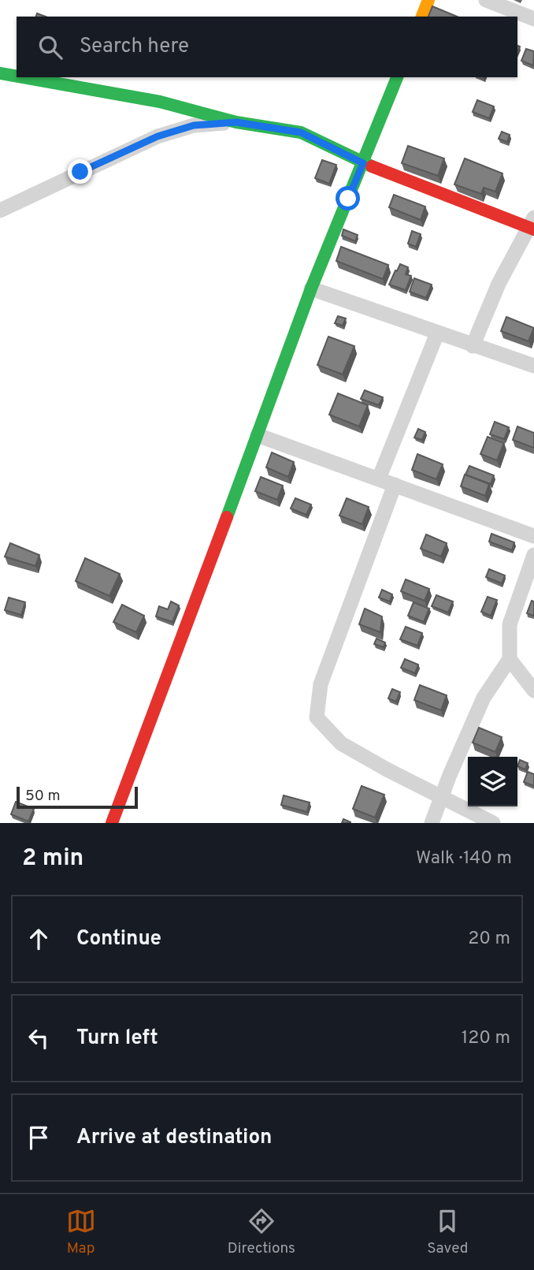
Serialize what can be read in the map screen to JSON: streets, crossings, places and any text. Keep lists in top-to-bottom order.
{
  "scale_bar": "50 m",
  "page": {
    "search": "Search here",
    "scale": "50 m",
    "heading": ["2 min", "Walk · 140 m"],
    "list": [
      ["Continue", "20 m"],
      ["Turn left", "120 m"],
      "Arrive at destination"
    ],
    "nav": ["Map", "Directions", "Saved"]
  }
}
